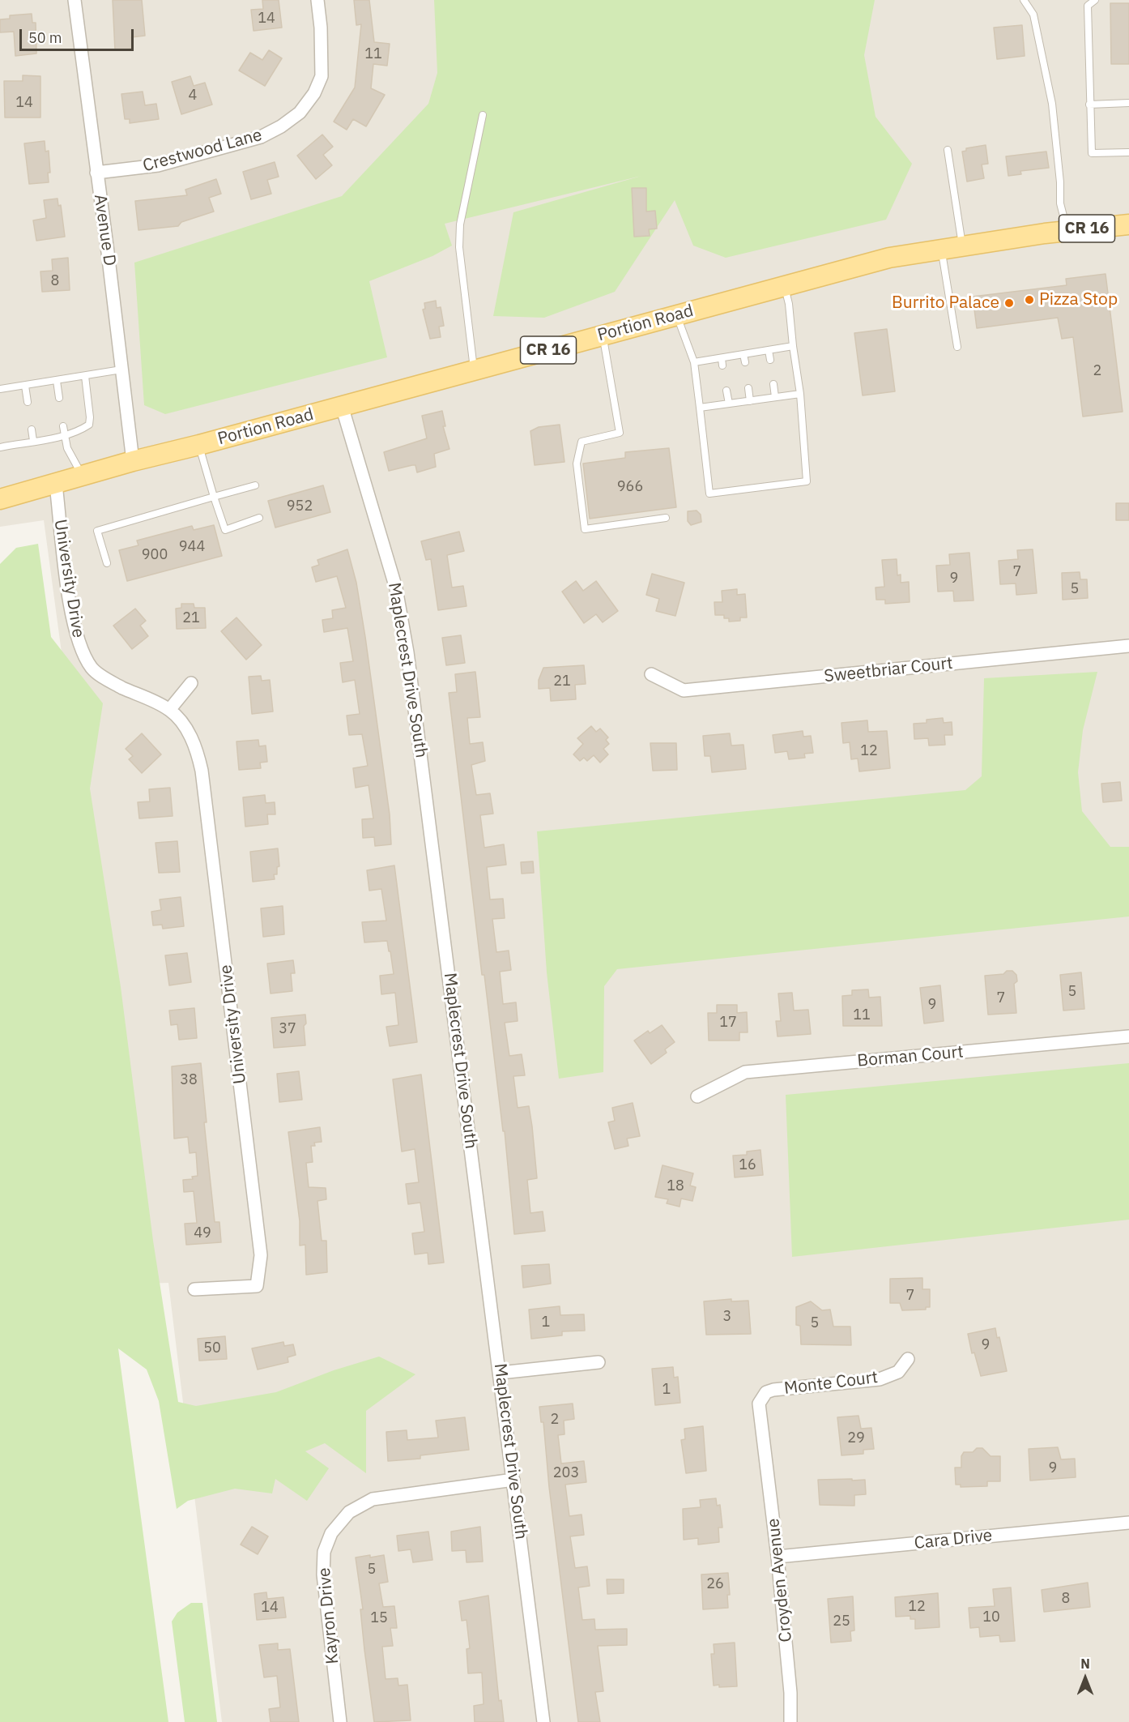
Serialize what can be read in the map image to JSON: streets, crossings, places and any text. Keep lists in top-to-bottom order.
{
  "streets": {
    "main road": ["CR 16", "Portion Road"],
    "street": [
      "Crestwood Lane",
      "Avenue D",
      "University Drive",
      "Maplecrest Drive South",
      "Sweetbriar Court",
      "Borman Court",
      "Monte Court",
      "Cara Drive",
      "Croyden Avenue",
      "Kayron Drive"
    ]
  },
  "crossings": [
    ["Crestwood Lane", "Avenue D"],
    ["Avenue D", "Portion Road"],
    ["Portion Road", "University Drive"],
    ["Portion Road", "Maplecrest Drive South"],
    ["Maplecrest Drive South", "Kayron Drive"],
    ["Monte Court", "Croyden Avenue"],
    ["Cara Drive", "Croyden Avenue"]
  ],
  "places": ["Pizza Stop", "Burrito Palace"],
  "house_numbers": [
    "14",
    "11",
    "4",
    "14",
    "8",
    "2",
    "966",
    "952",
    "944",
    "900",
    "7",
    "9",
    "5",
    "21",
    "21",
    "12",
    "5",
    "7",
    "9",
    "11",
    "17",
    "37",
    "38",
    "16",
    "18",
    "49",
    "7",
    "3",
    "1",
    "5",
    "9",
    "50",
    "1",
    "2",
    "29",
    "9",
    "203",
    "5",
    "26",
    "8",
    "12",
    "14",
    "10",
    "15",
    "25"
  ],
  "scale_bar": "50 m",
  "north": "top"
}
